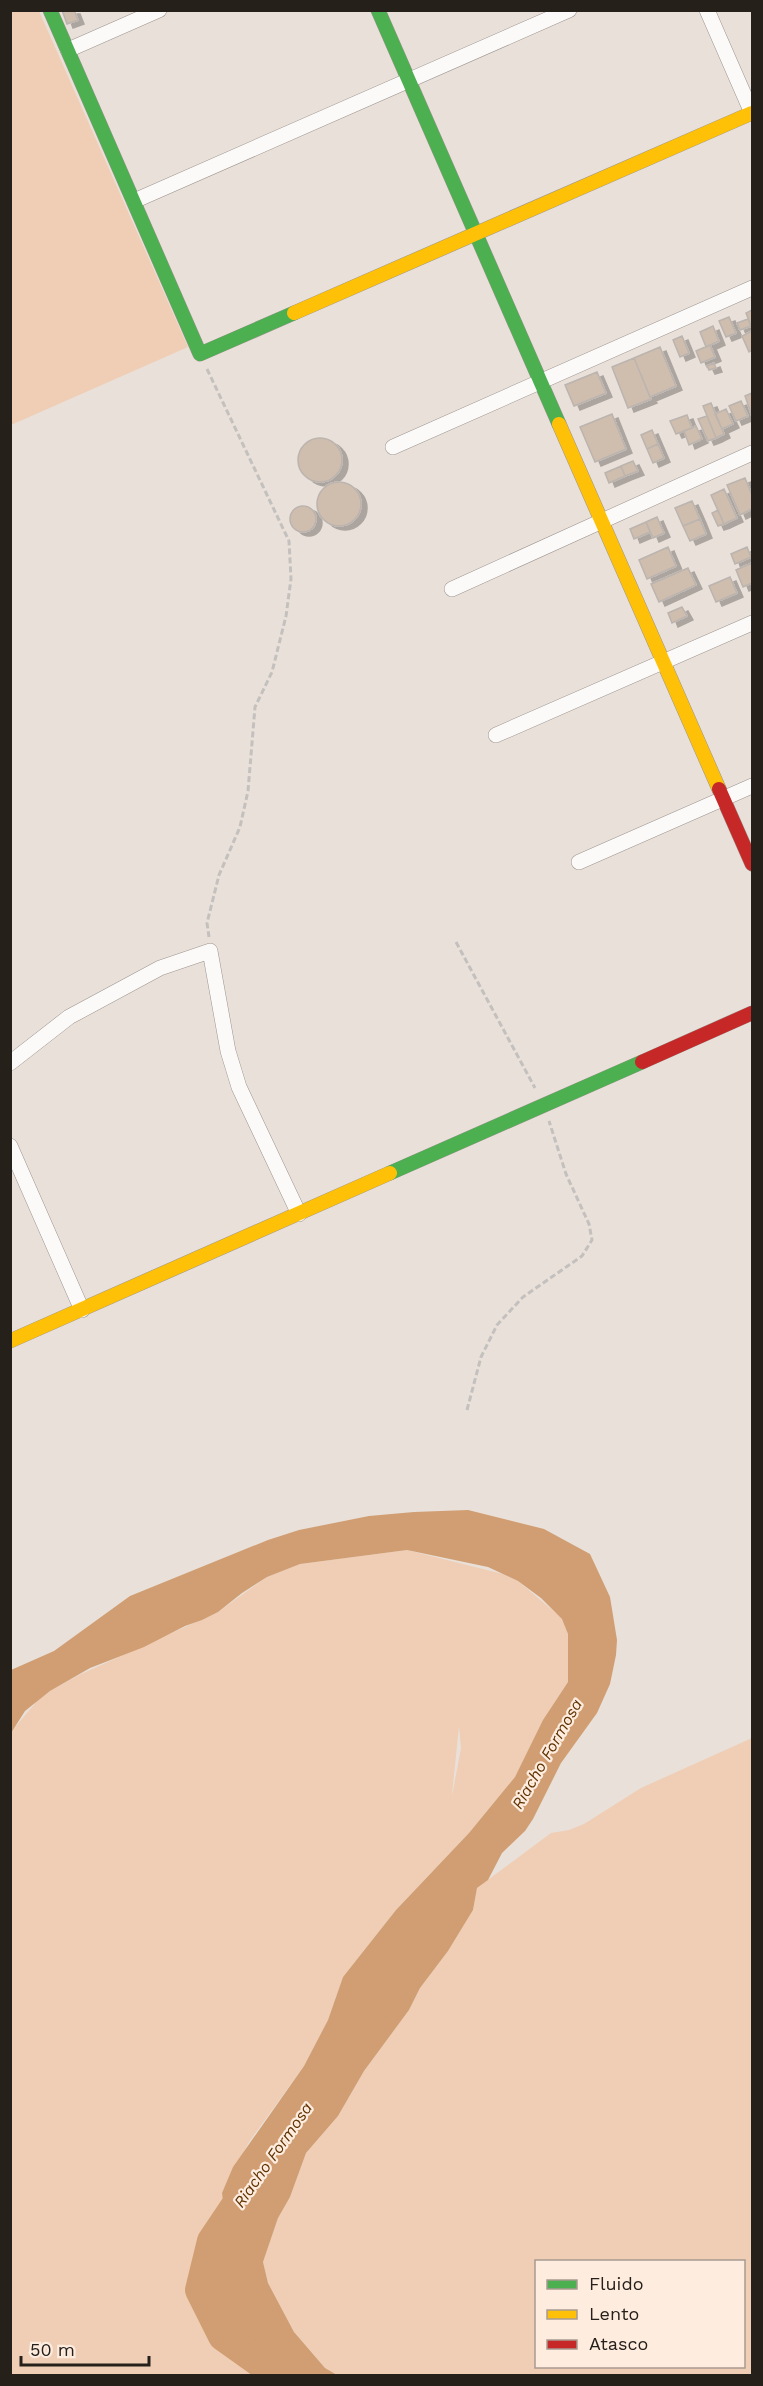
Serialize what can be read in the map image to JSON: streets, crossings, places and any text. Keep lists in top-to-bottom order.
{
  "water": ["Riacho Formosa"],
  "legend": ["Fluido", "Lento", "Atasco"],
  "scale_bar": "50 m"
}
